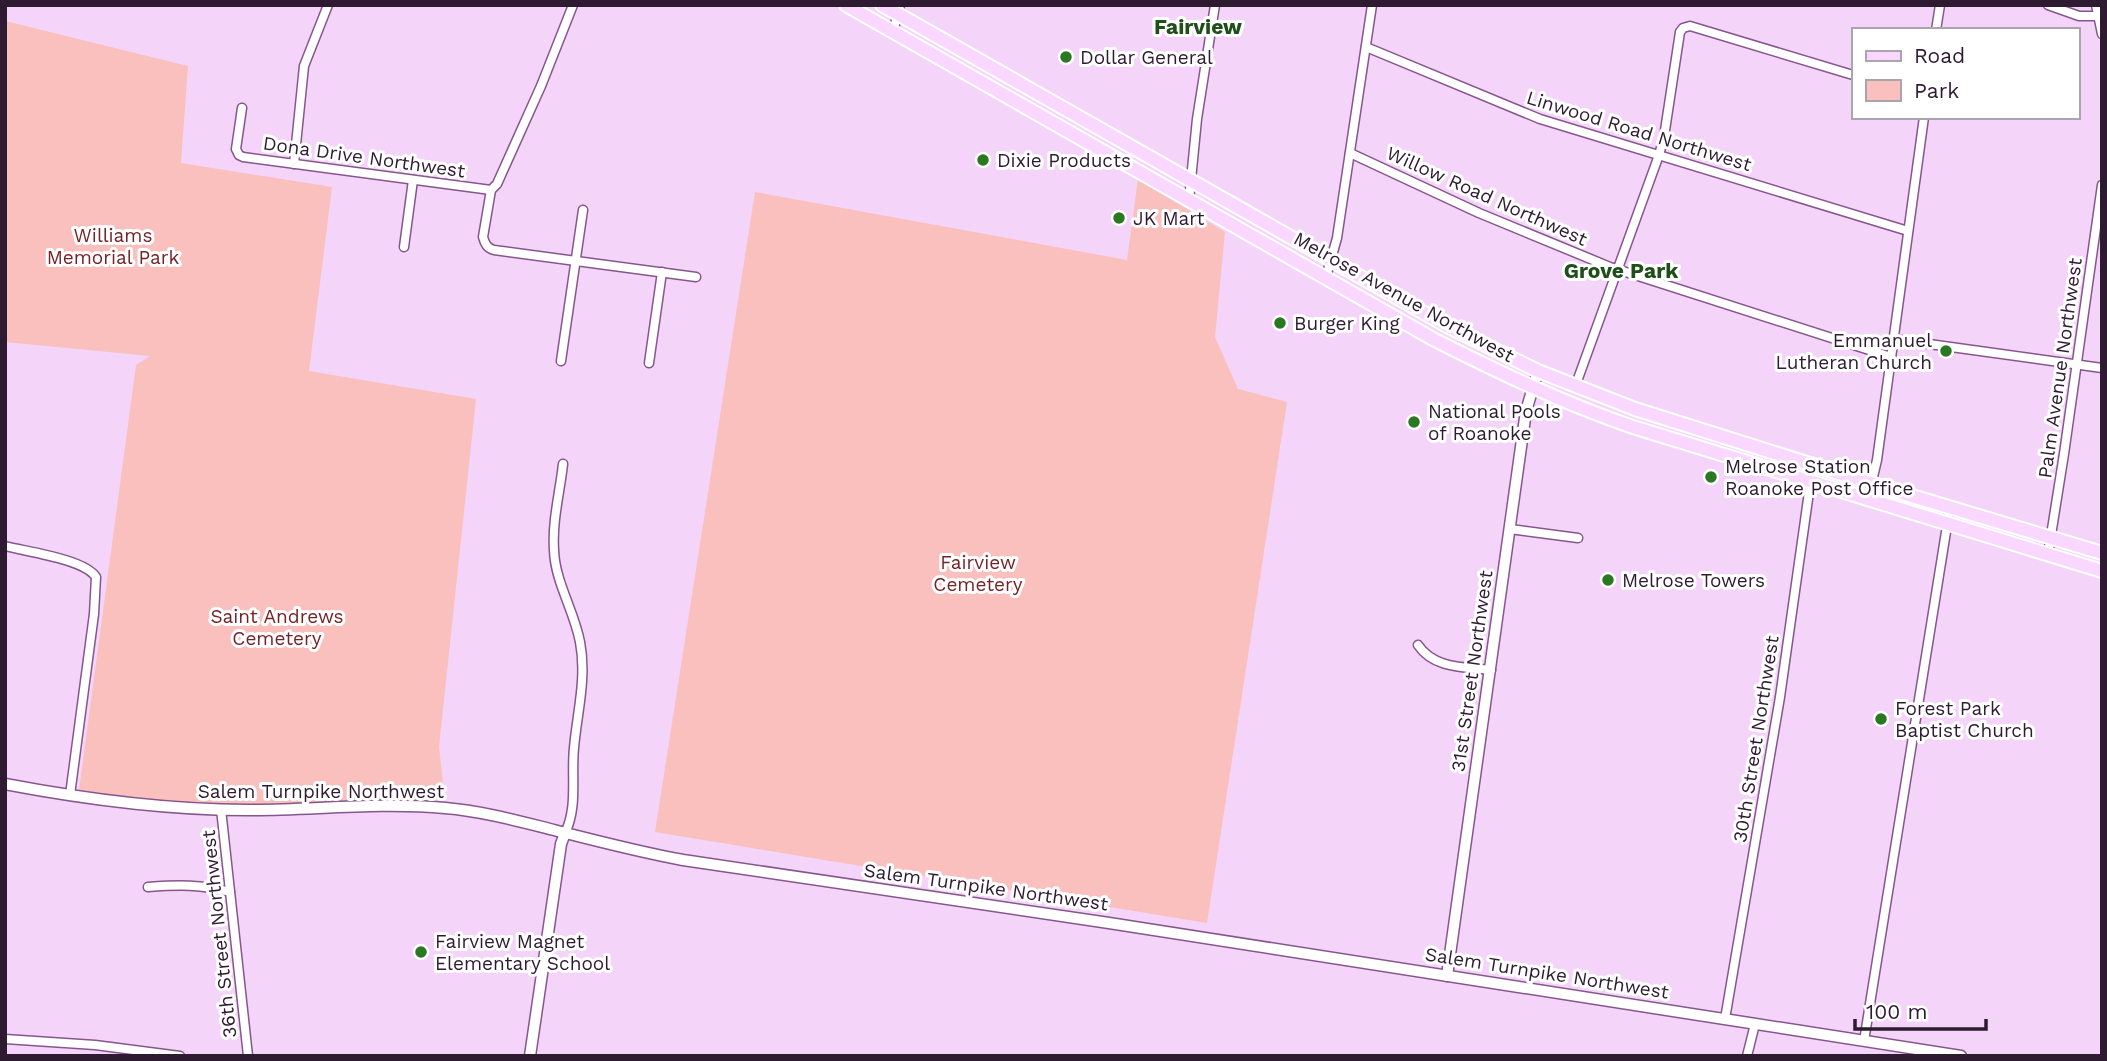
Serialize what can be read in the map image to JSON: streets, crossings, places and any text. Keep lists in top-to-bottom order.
{
  "streets": {
    "main road": ["Melrose Avenue Northwest"],
    "street": [
      "Linwood Road Northwest",
      "Dona Drive Northwest",
      "Willow Road Northwest",
      "Palm Avenue Northwest",
      "31st Street Northwest",
      "30th Street Northwest",
      "Salem Turnpike Northwest",
      "36th Street Northwest"
    ]
  },
  "crossings": [
    ["Melrose Avenue Northwest", "Palm Avenue Northwest"],
    ["Melrose Avenue Northwest", "31st Street Northwest"],
    ["Melrose Avenue Northwest", "30th Street Northwest"],
    ["31st Street Northwest", "Salem Turnpike Northwest"],
    ["30th Street Northwest", "Salem Turnpike Northwest"],
    ["Salem Turnpike Northwest", "36th Street Northwest"]
  ],
  "districts": ["Fairview", "Grove Park"],
  "parks": ["Williams Memorial Park", "Fairview Cemetery", "Saint Andrews Cemetery"],
  "places": [
    "Dollar General",
    "Dixie Products",
    "JK Mart",
    "Burger King",
    "Emmanuel Lutheran Church",
    "National Pools of Roanoke",
    "Melrose Station Roanoke Post Office",
    "Melrose Towers",
    "Forest Park Baptist Church",
    "Fairview Magnet Elementary School"
  ],
  "legend": ["Road", "Park"],
  "scale_bar": "100 m"
}
